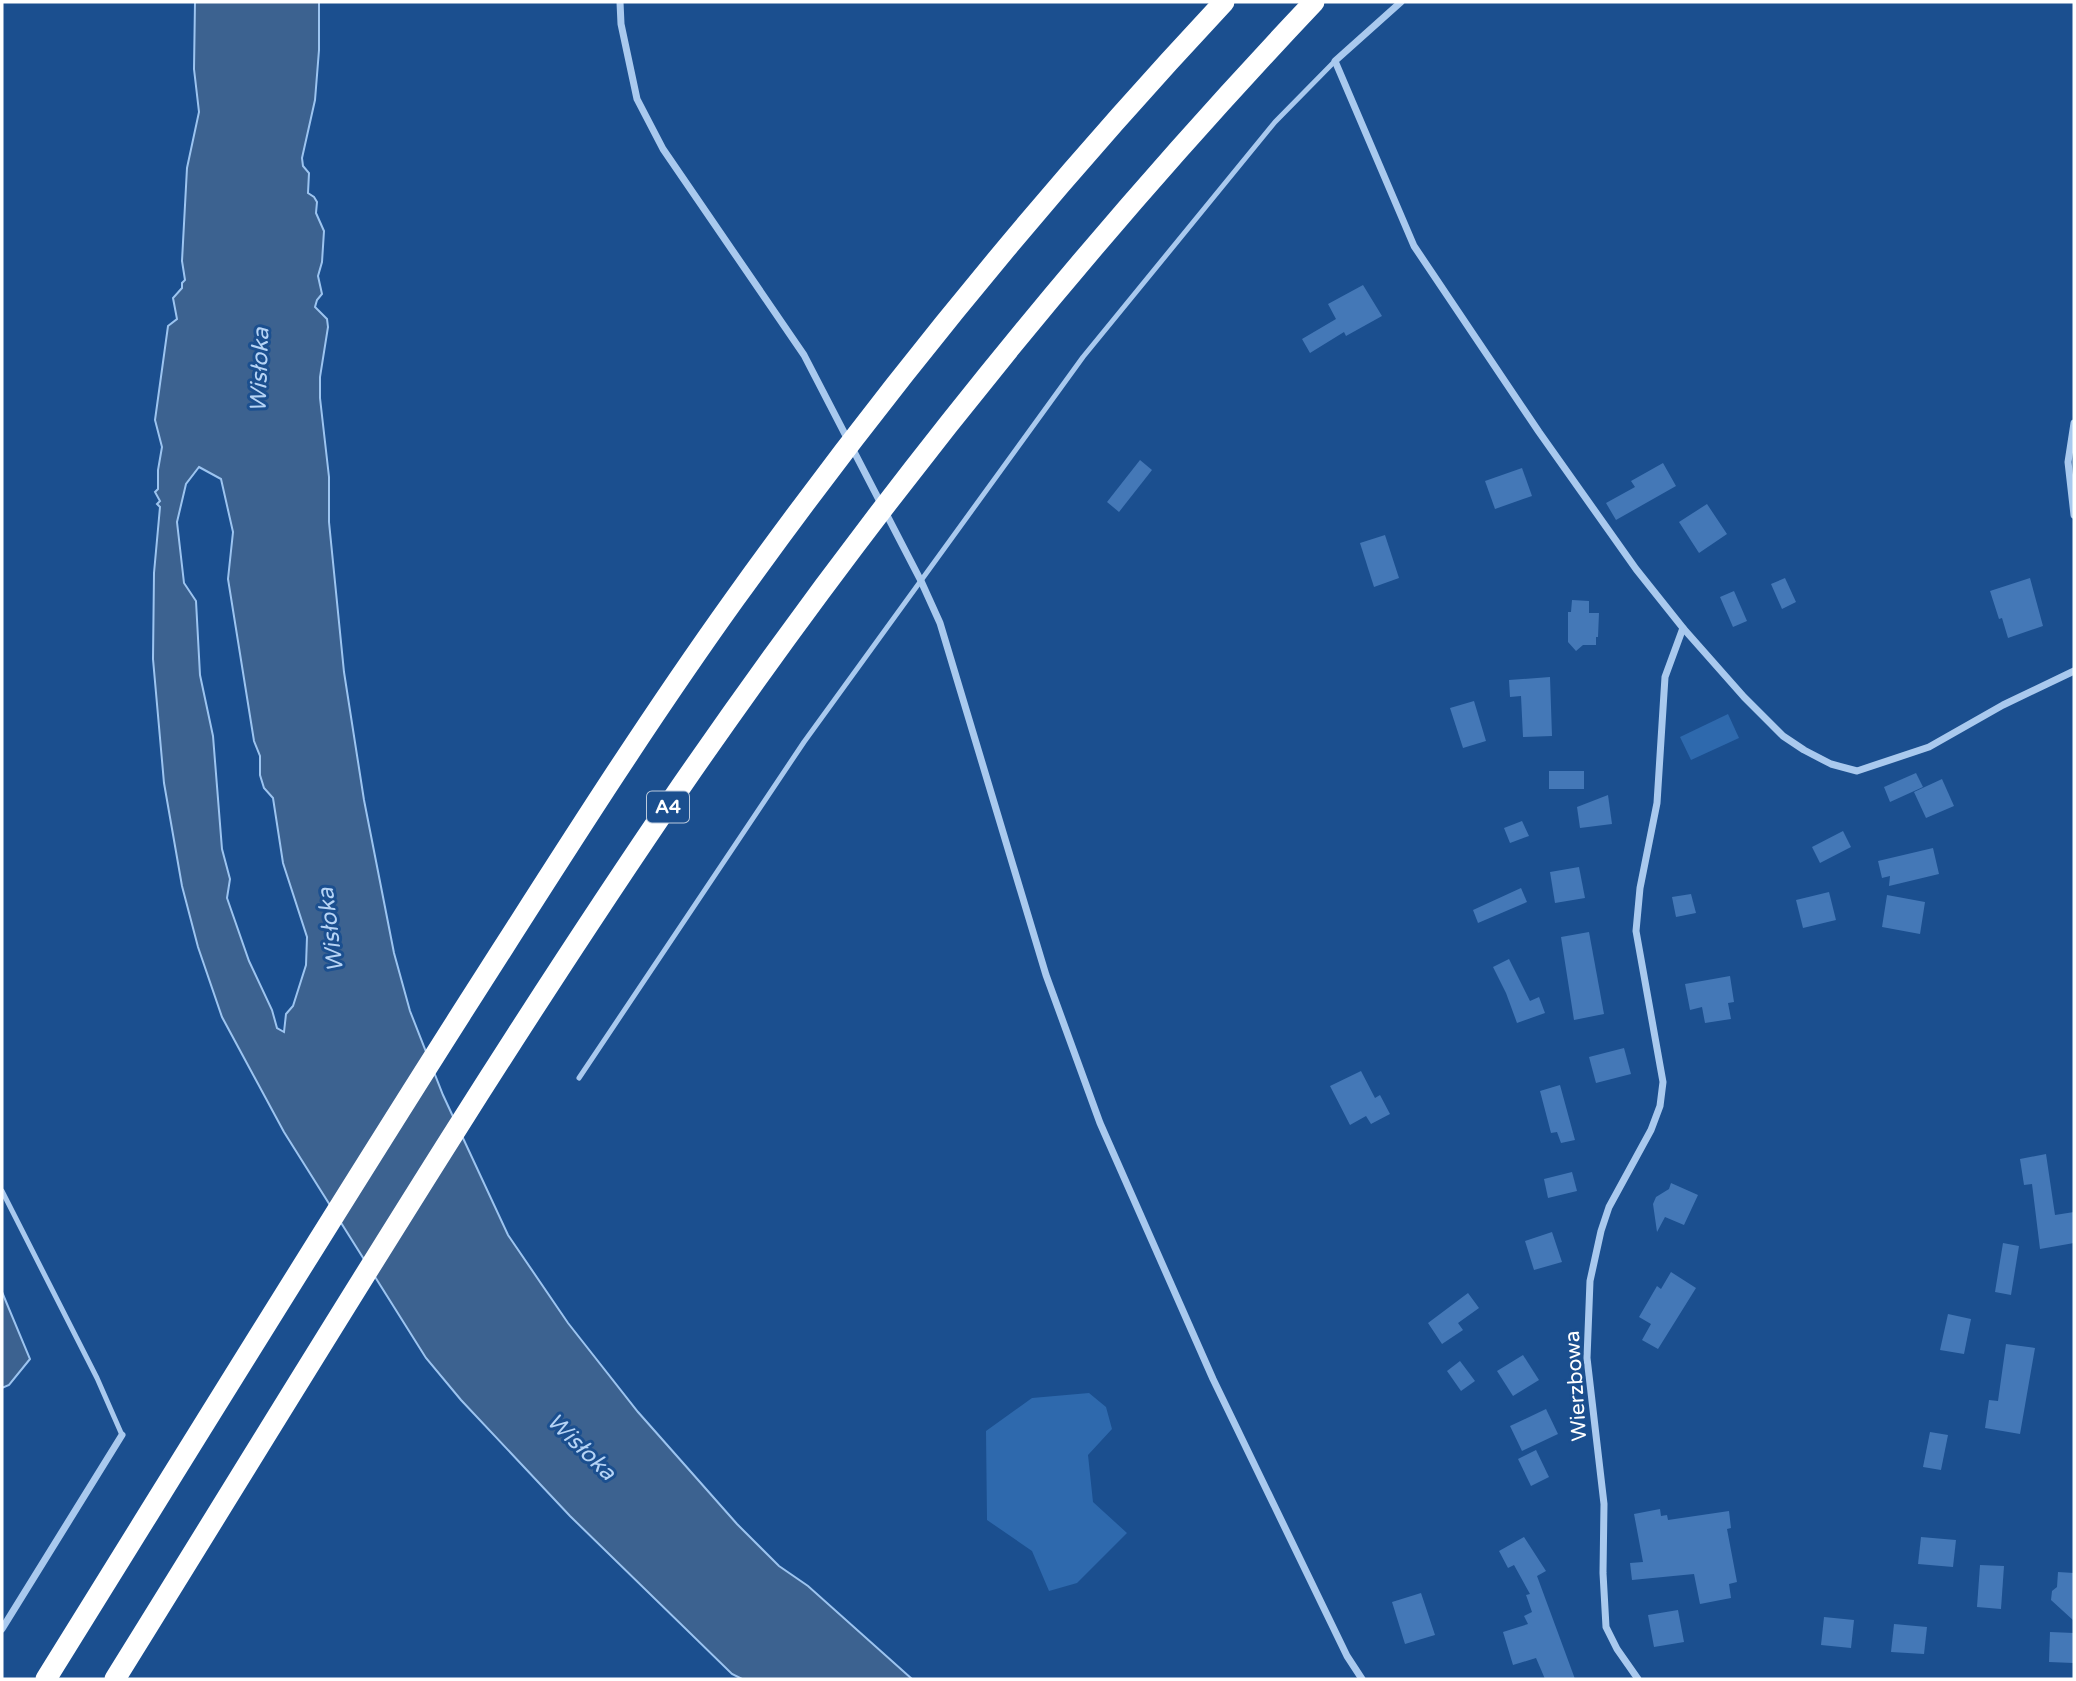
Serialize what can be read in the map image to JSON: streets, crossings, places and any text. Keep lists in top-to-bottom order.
{
  "streets": {
    "highway": ["A4"],
    "street": ["Wierzbowa"]
  },
  "water": ["Wisłoka"]
}
